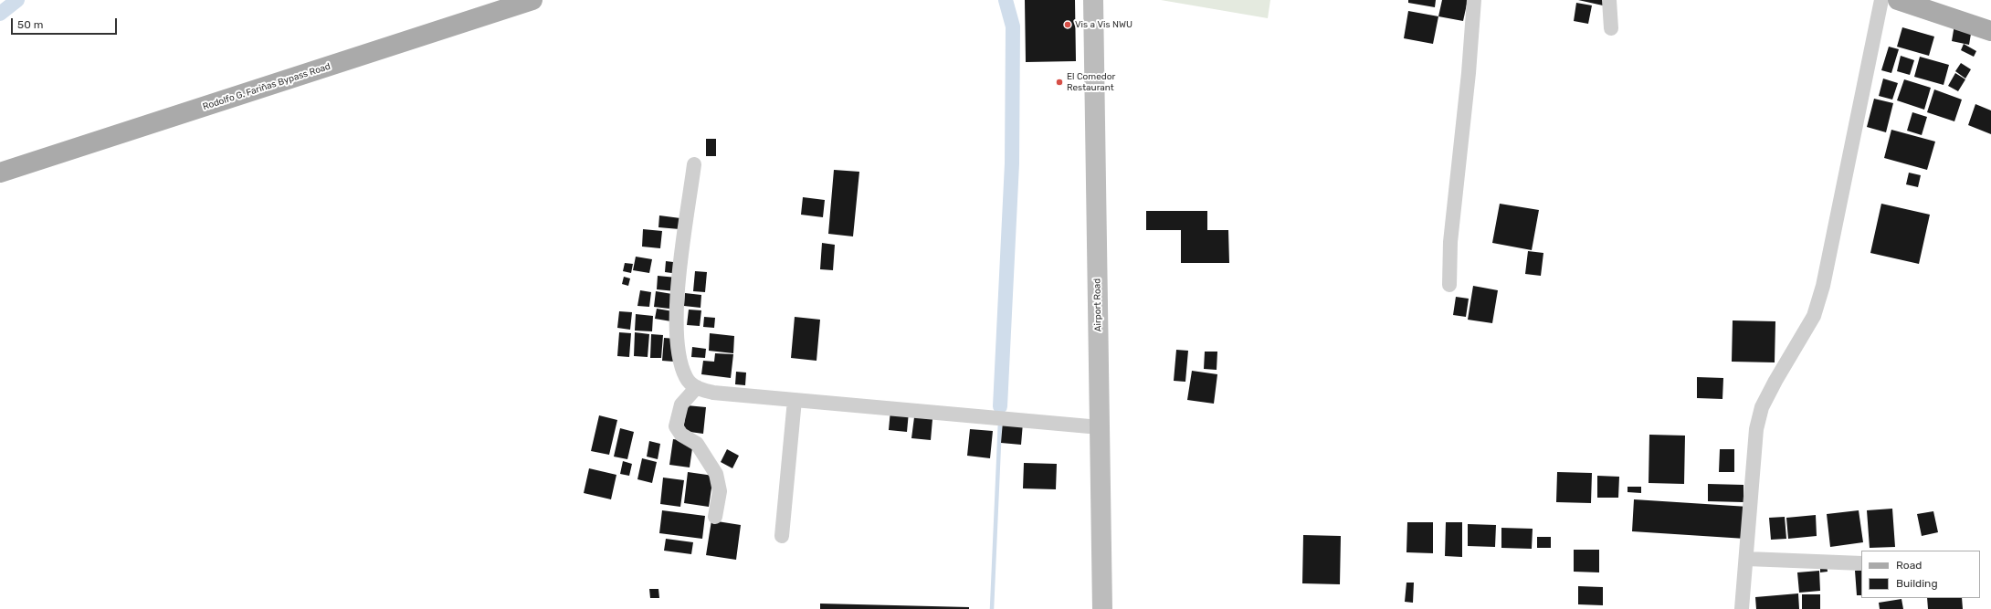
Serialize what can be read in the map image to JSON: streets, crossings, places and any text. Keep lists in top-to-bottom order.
{
  "streets": {
    "main road": ["Rodolfo G. Fariñas Bypass Road", "Airport Road"]
  },
  "places": ["Vis a Vis NWU", "El Comedor Restaurant"],
  "legend": ["Road", "Building"],
  "scale_bar": "50 m"
}
